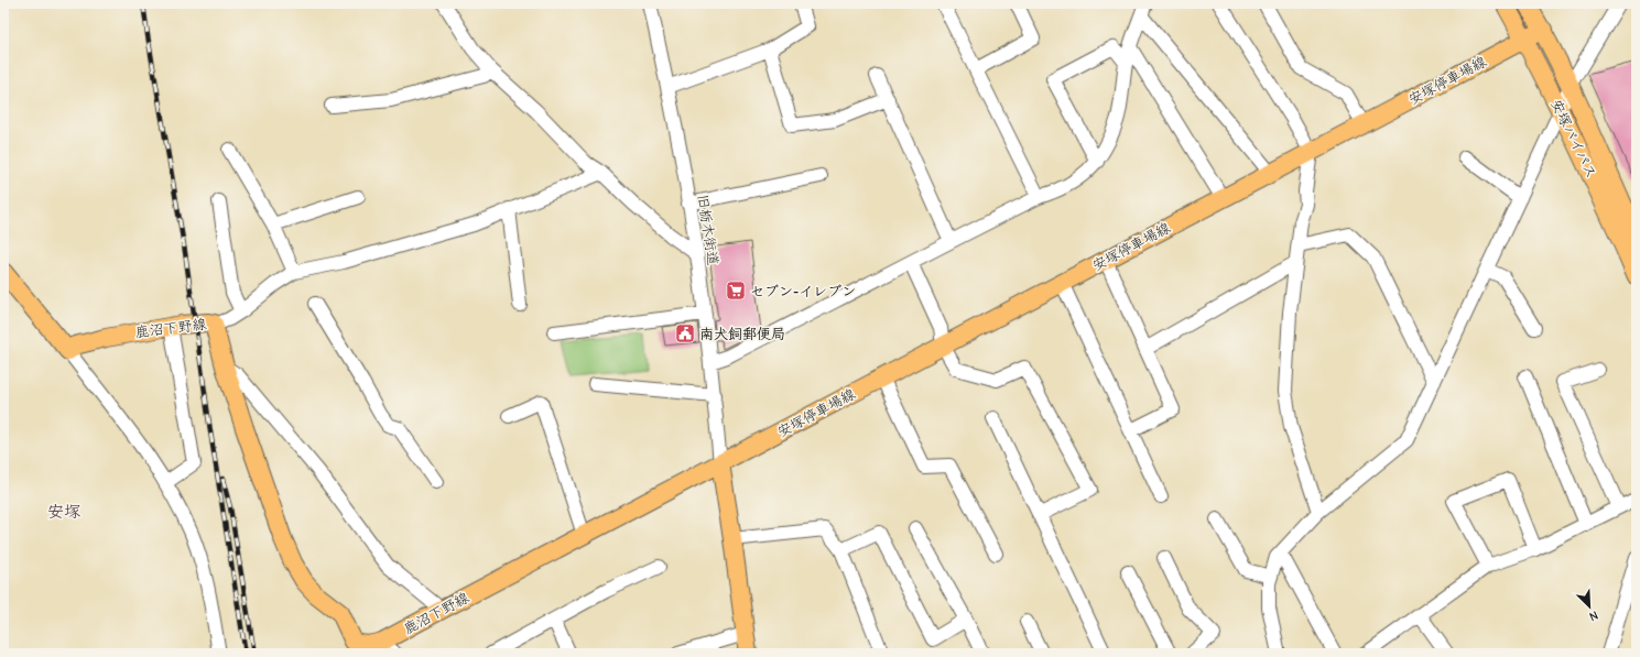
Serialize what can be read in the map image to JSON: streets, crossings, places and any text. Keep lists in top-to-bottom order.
{
  "streets": {
    "main road": ["安塚停車場線", "安塚バイパス", "鹿沼下野線"],
    "street": ["旧栃木街道"]
  },
  "crossings": [
    ["安塚停車場線", "安塚バイパス"],
    ["安塚停車場線", "旧栃木街道"],
    ["安塚停車場線", "鹿沼下野線"],
    ["旧栃木街道", "鹿沼下野線"]
  ],
  "districts": ["安塚"],
  "places": {
    "supermarket": ["セブン-イレブン"],
    "public building": ["南犬飼郵便局"]
  },
  "north": "bottom right"
}
